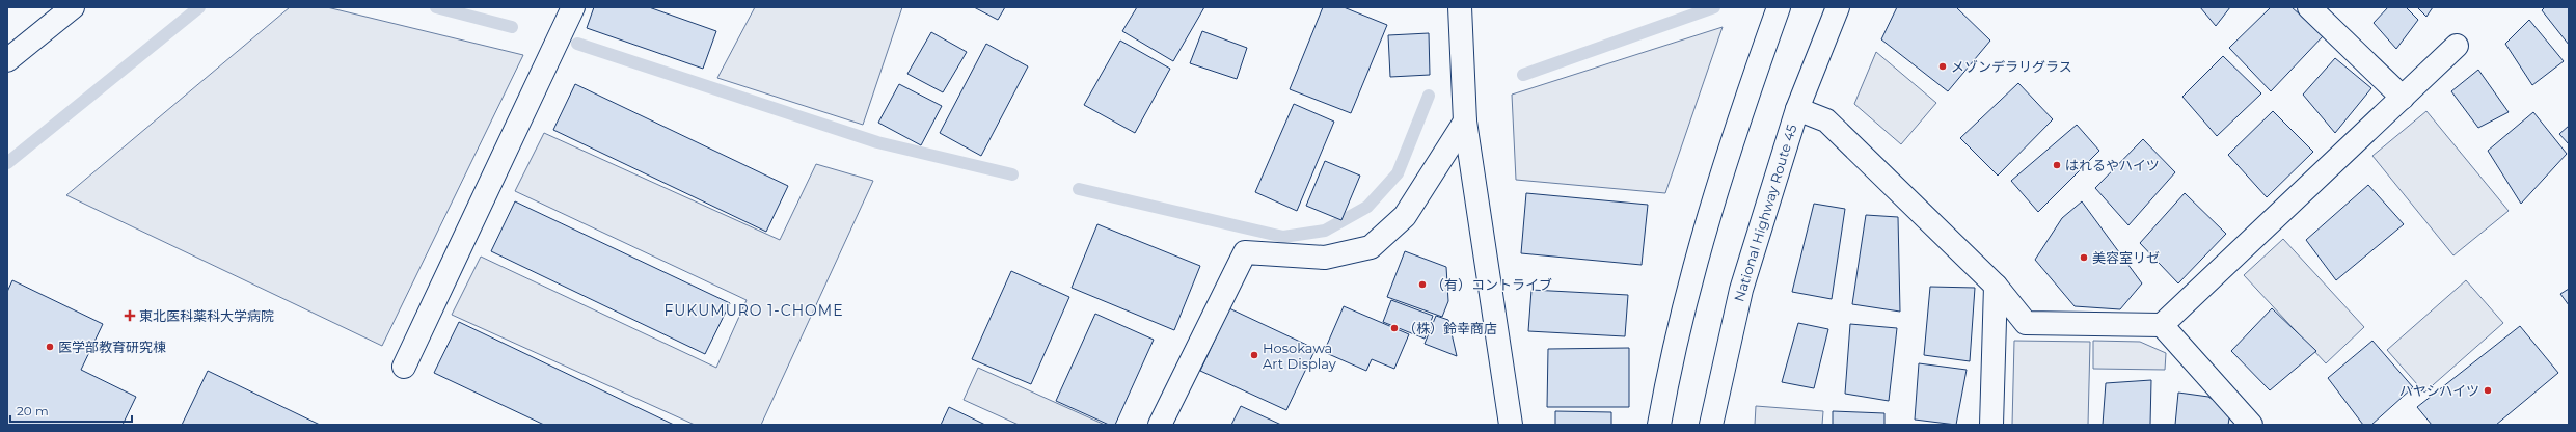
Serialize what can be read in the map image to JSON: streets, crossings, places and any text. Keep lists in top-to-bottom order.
{
  "streets": {
    "main road": ["National Highway Route 45"]
  },
  "districts": ["FUKUMURO 1-CHOME"],
  "places": {
    "other": [
      "メゾンデラリグラス",
      "はれるやハイツ",
      "美容室リゼ",
      "（有）コントライブ",
      "（株）鈴幸商店",
      "医学部教育研究棟",
      "Hosokawa Art Display",
      "ハヤシハイツ"
    ],
    "health": ["東北医科薬科大学病院"]
  },
  "scale_bar": "20 m"
}
